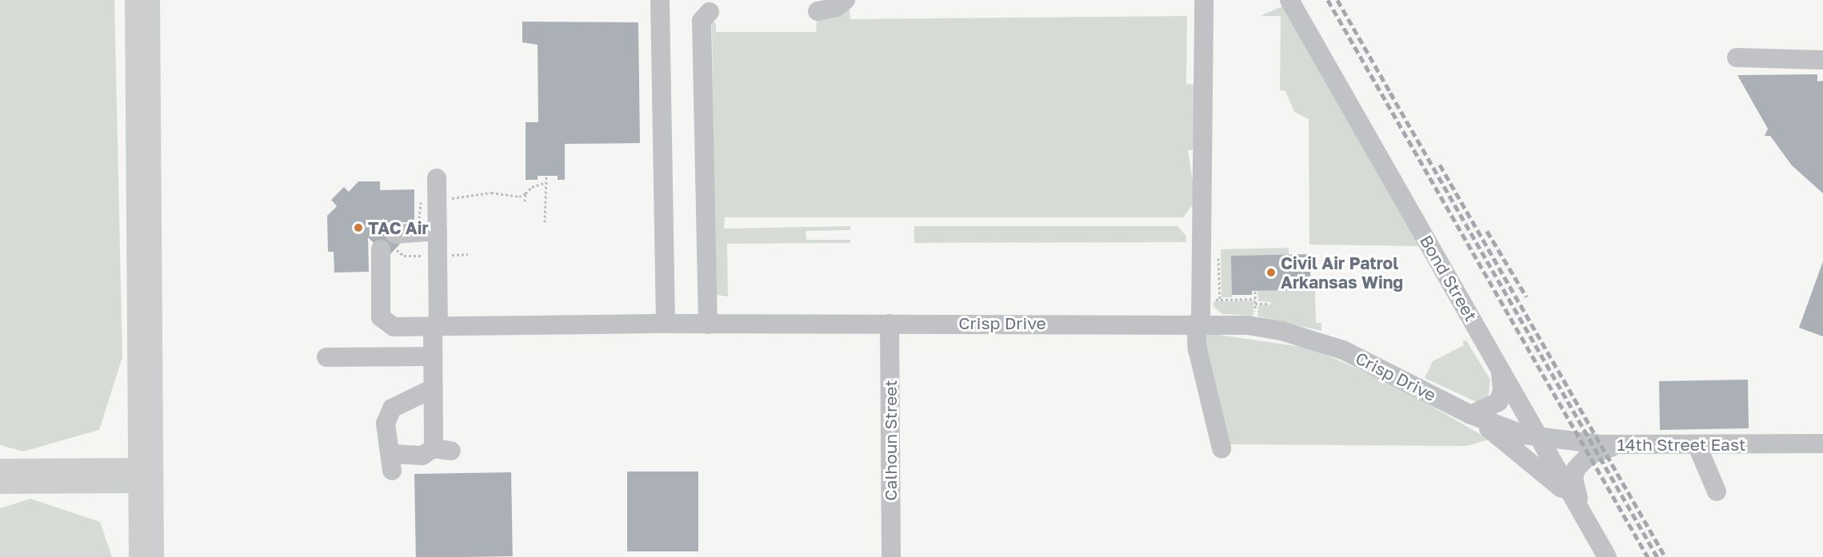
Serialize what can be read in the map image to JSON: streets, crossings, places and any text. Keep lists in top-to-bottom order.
{
  "streets": {
    "street": [
      "Bond Street",
      "Crisp Drive",
      "Calhoun Street",
      "14th Street East"
    ]
  },
  "crossings": [
    ["Bond Street", "Crisp Drive"],
    ["Bond Street", "14th Street East"],
    ["Crisp Drive", "Calhoun Street"],
    ["Crisp Drive", "14th Street East"]
  ],
  "places": ["TAC Air", "Civil Air Patrol Arkansas Wing"]
}
